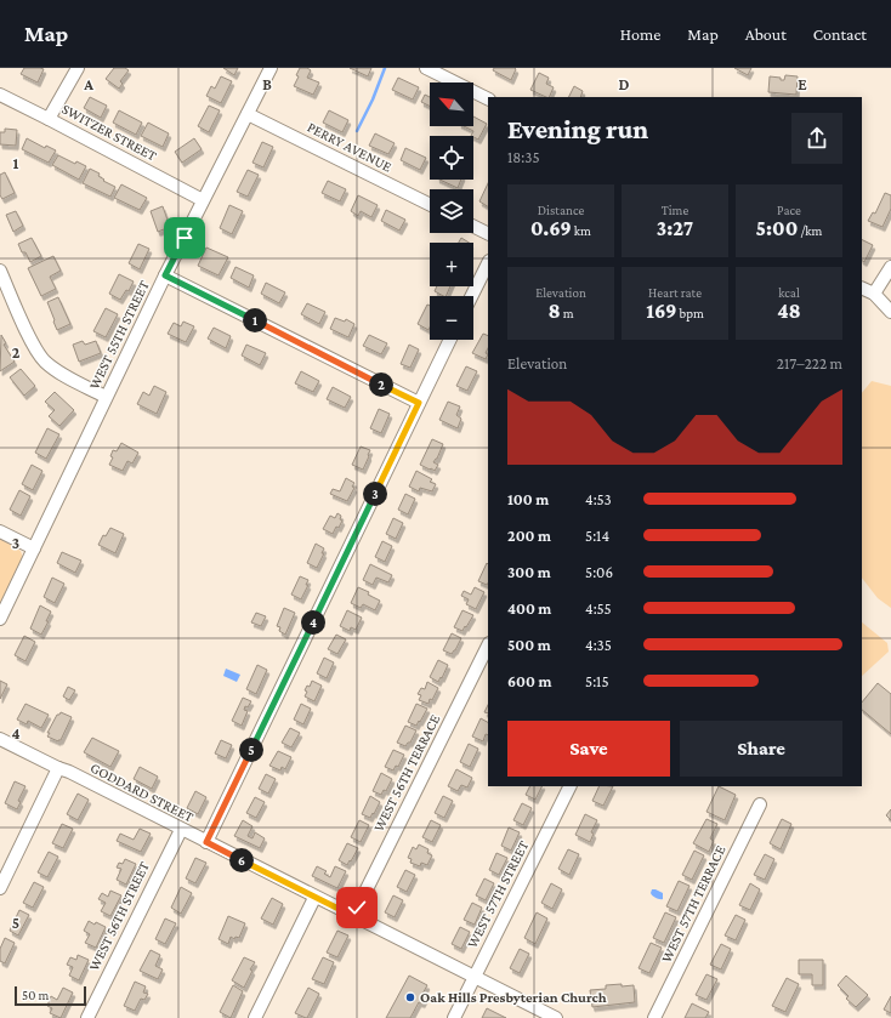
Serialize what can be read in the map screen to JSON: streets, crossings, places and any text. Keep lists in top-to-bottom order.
{
  "streets": {
    "street": [
      "SWITZER STREET",
      "PERRY AVENUE",
      "WEST 55TH STREET",
      "WEST 56TH TERRACE",
      "GODDARD STREET",
      "WEST 57TH STREET",
      "WEST 57TH TERRACE",
      "WEST 56TH STREET"
    ]
  },
  "crossings": [
    ["SWITZER STREET", "WEST 55TH STREET"],
    ["PERRY AVENUE", "WEST 55TH STREET"],
    ["WEST 56TH TERRACE", "GODDARD STREET"],
    ["GODDARD STREET", "WEST 57TH STREET"],
    ["GODDARD STREET", "WEST 56TH STREET"]
  ],
  "places": ["Oak Hills Presbyterian Church"],
  "scale_bar": "50 m",
  "north": "top left",
  "page": {
    "header": "Map",
    "nav": [
      "Home",
      "Map",
      "About",
      "Contact"
    ],
    "map_buttons": ["+", "−"],
    "heading": ["Evening run", "18:35"],
    "stats": [
      ["Distance", "0.69 km"],
      ["Time", "3:27"],
      ["Pace", "5:00 /km"],
      ["Elevation", "8 m"],
      ["Heart rate", "169 bpm"],
      ["kcal", "48"]
    ],
    "pins": [
      "1",
      "2",
      "3",
      "4",
      "5",
      "6"
    ],
    "chart": ["Elevation", "217–222 m"],
    "list": [
      {
        "name": "100 m",
        "note": "4:53"
      },
      {
        "name": "200 m",
        "note": "5:14"
      },
      {
        "name": "300 m",
        "note": "5:06"
      },
      {
        "name": "400 m",
        "note": "4:55"
      },
      {
        "name": "500 m",
        "note": "4:35"
      },
      {
        "name": "600 m",
        "note": "5:15"
      }
    ],
    "buttons": ["Save", "Share"],
    "scale": "50 m"
  },
  "grid": {
    "columns": [
      "A",
      "B",
      "D",
      "E"
    ],
    "rows": [
      "1",
      "2",
      "3",
      "4",
      "5"
    ]
  }
}
